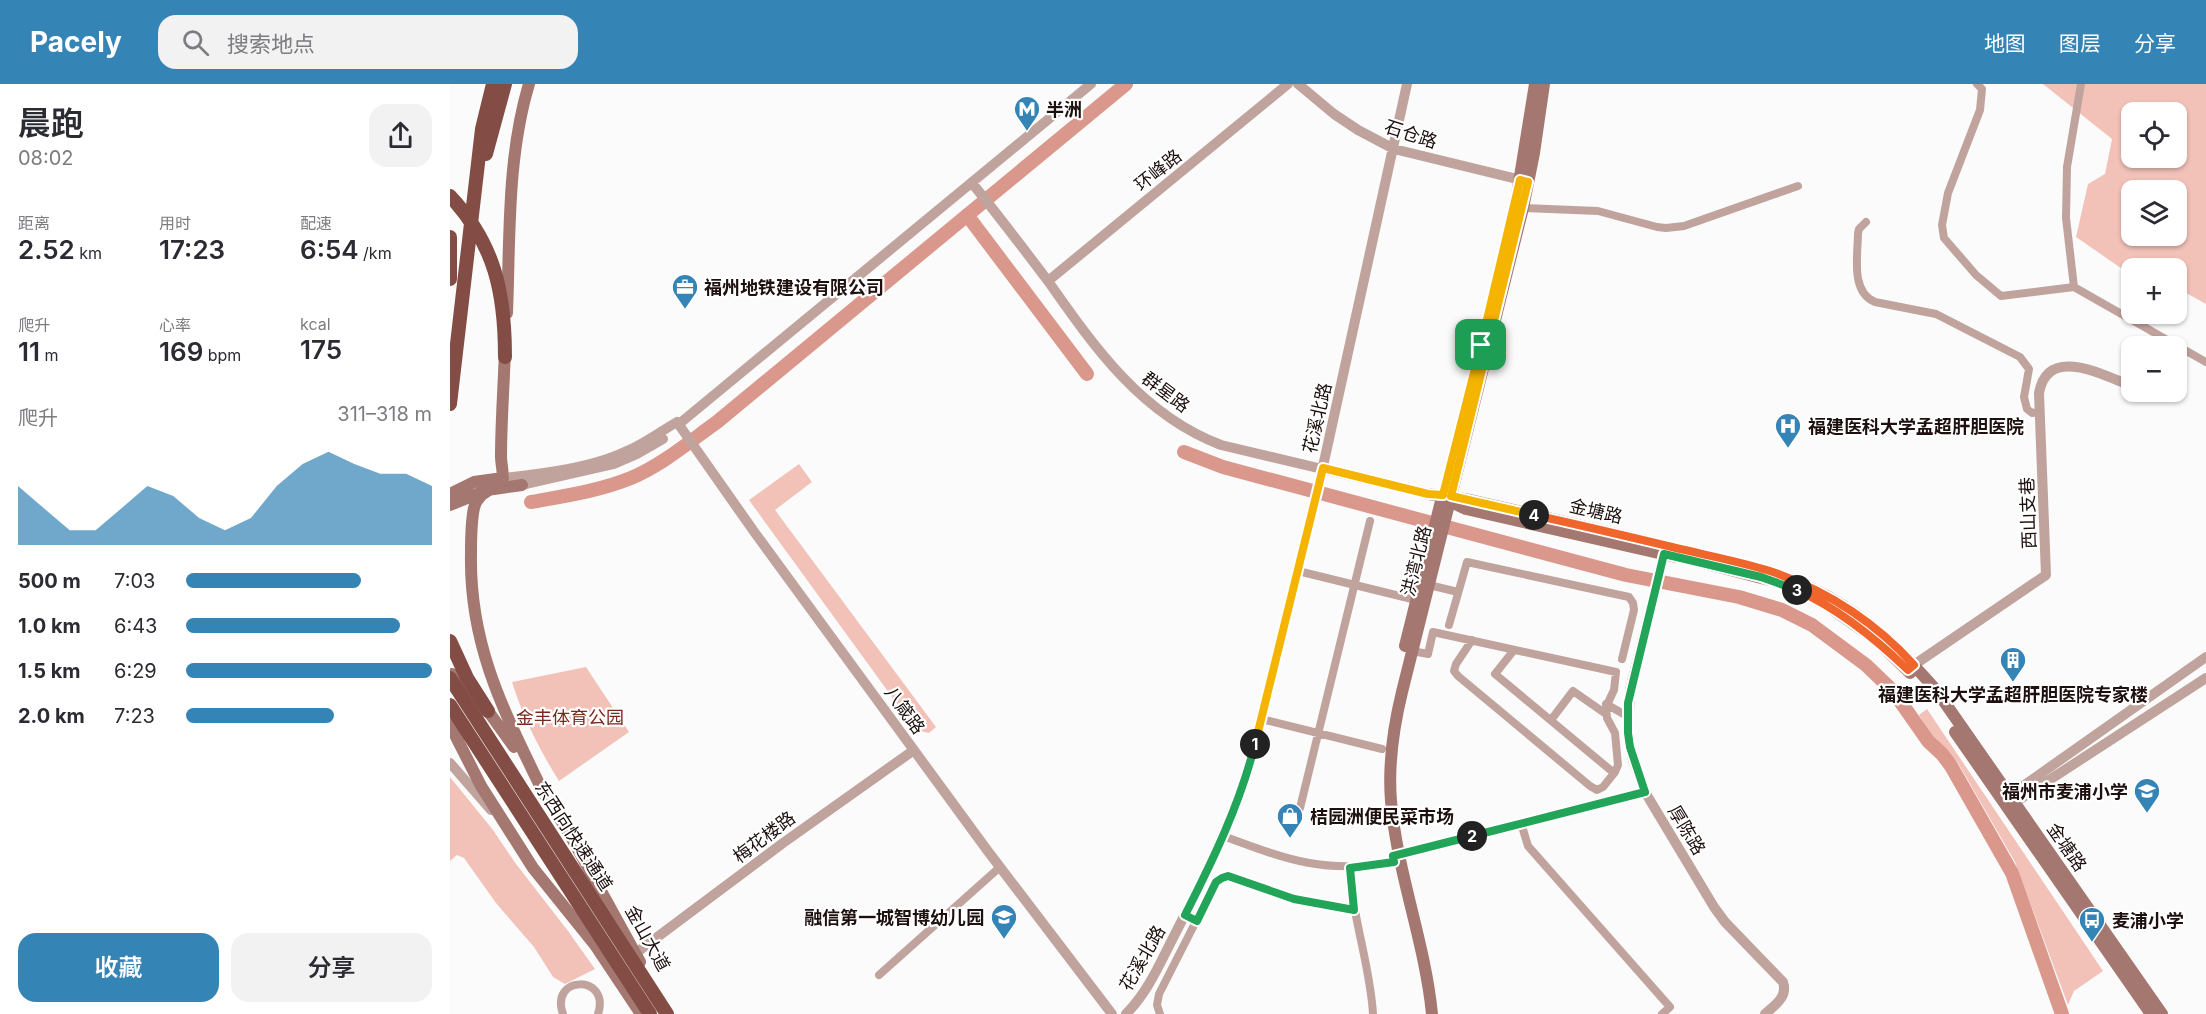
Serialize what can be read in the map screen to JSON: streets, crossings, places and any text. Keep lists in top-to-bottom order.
{
  "streets": {
    "highway": ["东西向快速通道"],
    "main road": ["金塘路", "洪湾北路", "金山大道"],
    "street": [
      "石仓路",
      "环峰路",
      "群星路",
      "花溪北路",
      "西山支巷",
      "八箴路",
      "厚陈路",
      "梅花楼路"
    ]
  },
  "crossings": [
    ["石仓路", "花溪北路"],
    ["石仓路", "洪湾北路"],
    ["环峰路", "群星路"],
    ["群星路", "花溪北路"],
    ["群星路", "金塘路"],
    ["金塘路", "西山支巷"],
    ["金塘路", "洪湾北路"],
    ["金塘路", "厚陈路"],
    ["八箴路", "梅花楼路"],
    ["梅花楼路", "金山大道"]
  ],
  "parks": ["金丰体育公园"],
  "places": {
    "metro station": ["半洲"],
    "office": ["福州地铁建设有限公司"],
    "hospital": ["福建医科大学孟超肝胆医院"],
    "building": ["福建医科大学孟超肝胆医院专家楼"],
    "school or university": ["福州市麦浦小学", "融信第一城智博幼儿园"],
    "shop": ["桔园洲便民菜市场"],
    "bus stop": ["麦浦小学"]
  },
  "page": {
    "header": "Pacely",
    "search": "搜索地点",
    "nav": ["地图", "图层", "分享"],
    "heading": ["晨跑", "08:02"],
    "map_buttons": ["+", "−"],
    "stats": [
      ["距离", "2.52 km"],
      ["用时", "17:23"],
      ["配速", "6:54 /km"],
      ["爬升", "11 m"],
      ["心率", "169 bpm"],
      ["kcal", "175"]
    ],
    "chart": ["爬升", "311–318 m"],
    "pins": [
      "4",
      "3",
      "1",
      "2"
    ],
    "list": [
      {
        "name": "500 m",
        "note": "7:03"
      },
      {
        "name": "1.0 km",
        "note": "6:43"
      },
      {
        "name": "1.5 km",
        "note": "6:29"
      },
      {
        "name": "2.0 km",
        "note": "7:23"
      }
    ],
    "buttons": ["收藏", "分享"]
  }
}
